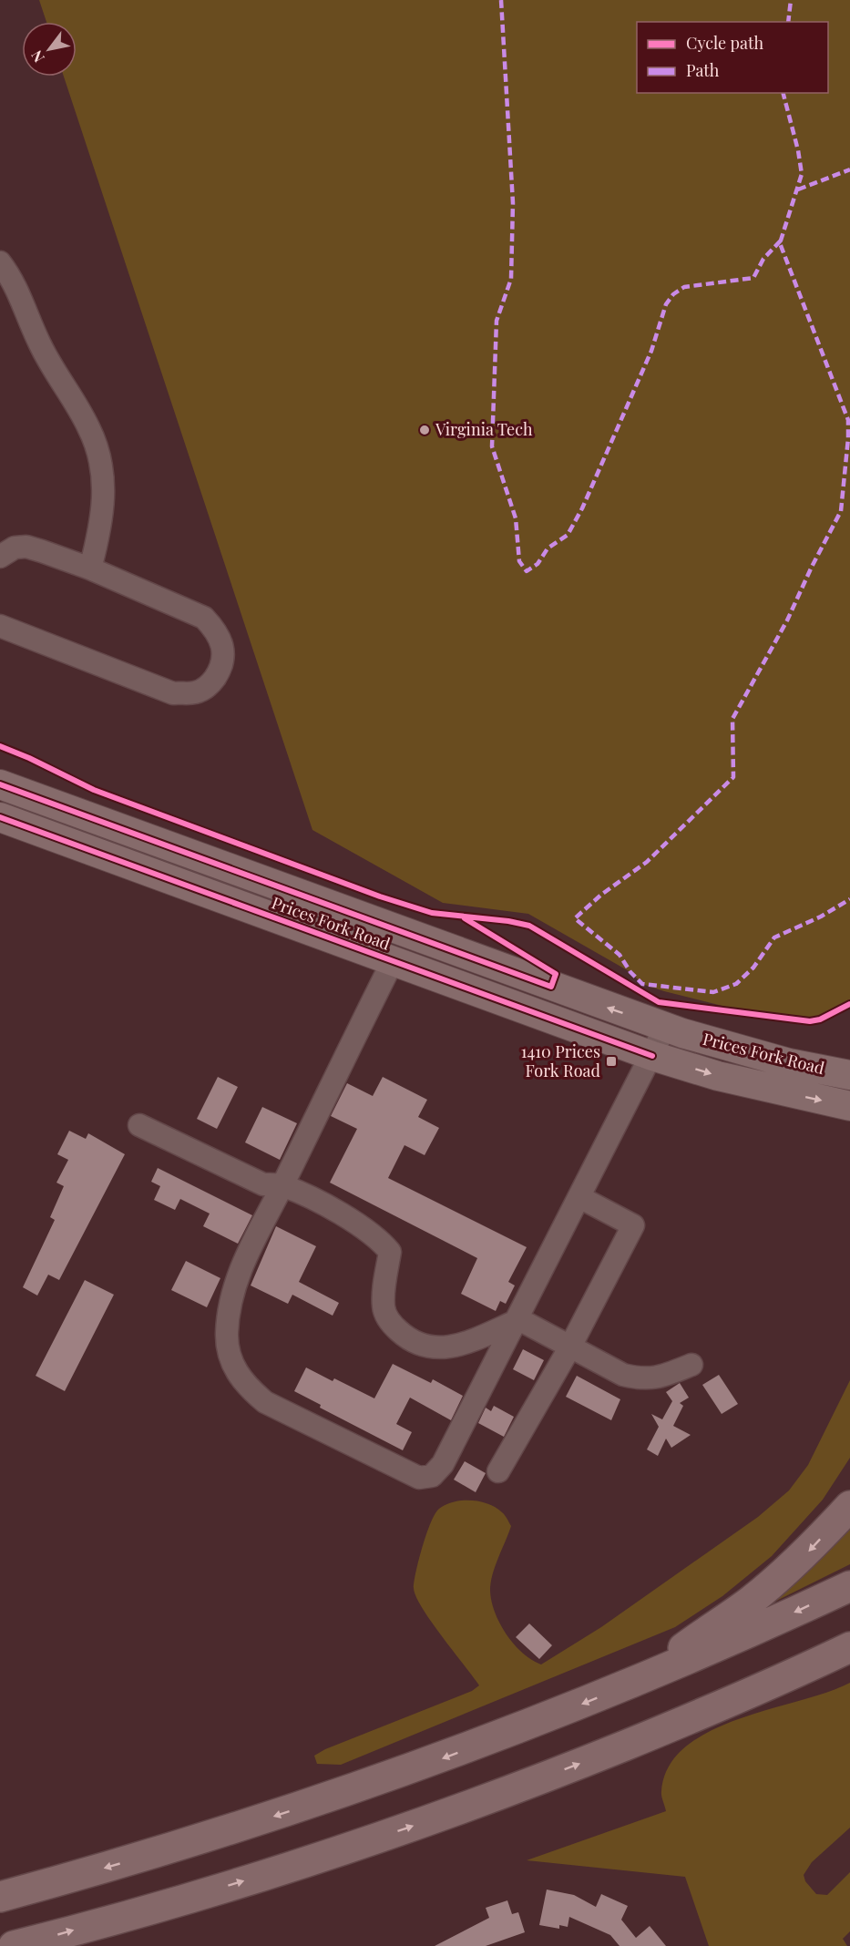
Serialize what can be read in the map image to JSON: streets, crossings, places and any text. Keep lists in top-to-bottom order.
{
  "streets": {
    "main road": ["Prices Fork Road"]
  },
  "places": {
    "other": ["Virginia Tech"],
    "transit": ["1410 Prices Fork Road"]
  },
  "legend": ["Cycle path", "Path"],
  "north": "bottom left"
}
